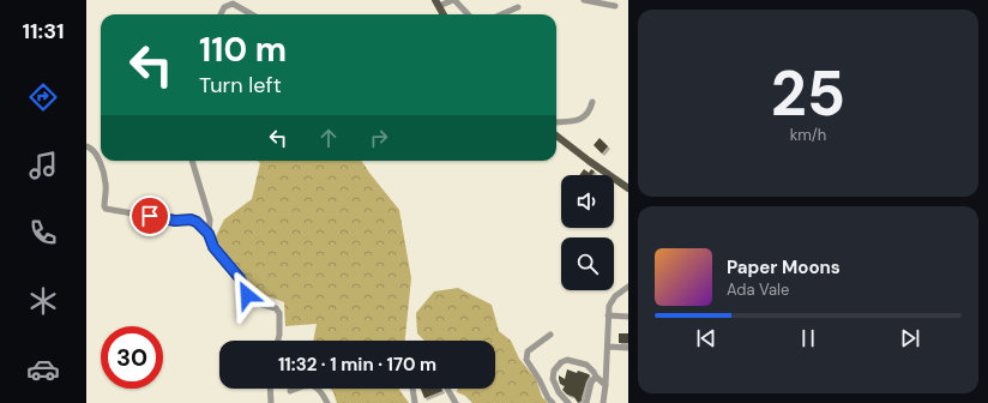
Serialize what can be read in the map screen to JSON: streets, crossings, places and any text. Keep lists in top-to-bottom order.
{
  "page": {
    "tabs": "11:31",
    "tile": ["25", "km/h"],
    "turn": ["110 m", "Turn left"],
    "song": ["Paper Moons", "Ada Vale"],
    "limit": "30",
    "trip": "11:32 · 1 min · 170 m"
  }
}
